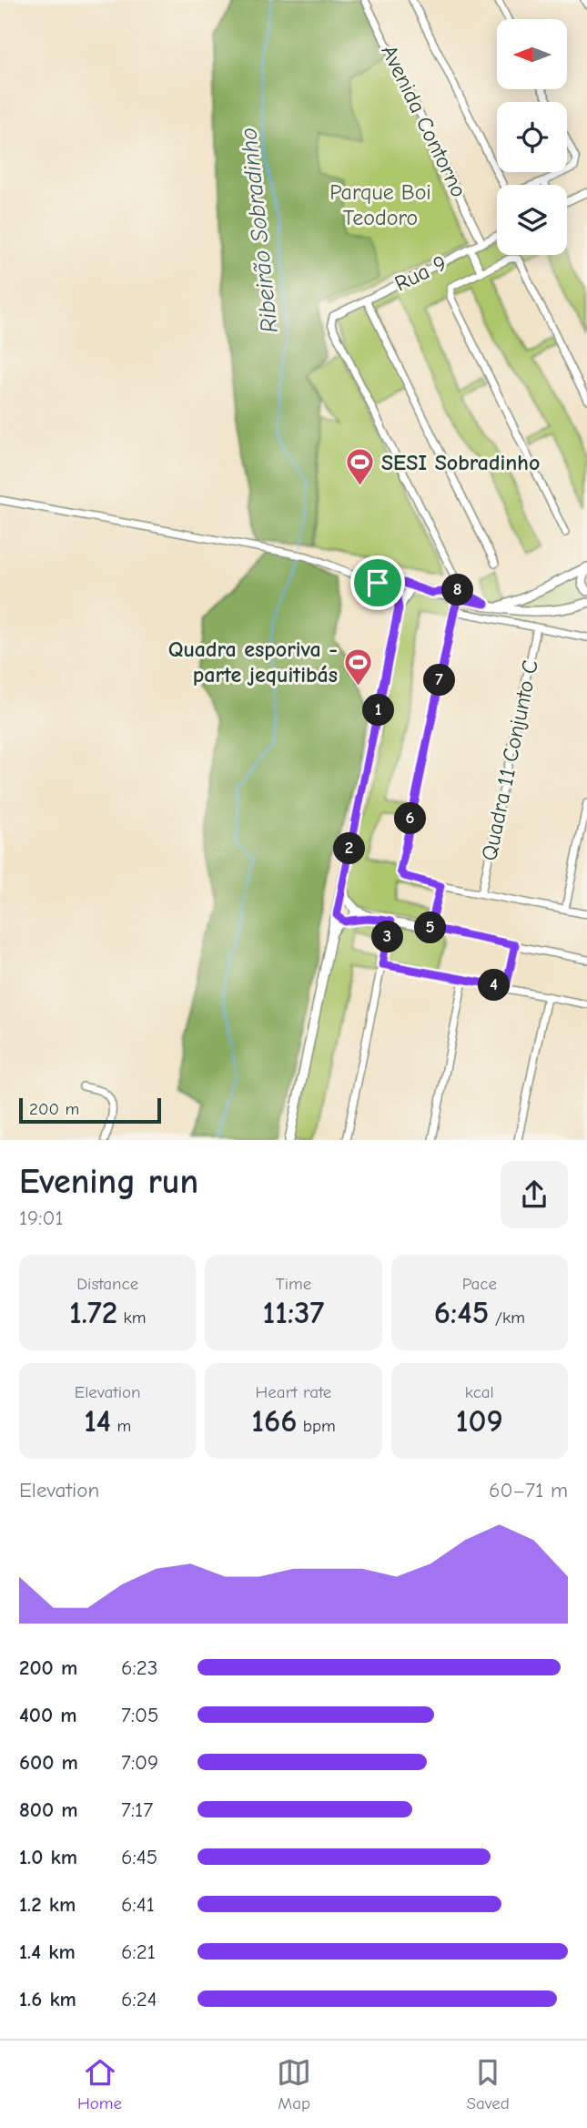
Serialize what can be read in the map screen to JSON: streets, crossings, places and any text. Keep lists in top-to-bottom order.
{
  "streets": {
    "street": ["Avenida Contorno", "Rua 9", "Quadra 11 Conjunto C"]
  },
  "crossings": [
    ["Avenida Contorno", "Rua 9"]
  ],
  "water": ["Ribeirão Sobradinho"],
  "parks": ["Parque Boi Teodoro"],
  "places": {
    "sports": ["SESI Sobradinho", "Quadra esporiva - parte jequitibás"]
  },
  "scale_bar": "200 m",
  "north": "left",
  "page": {
    "pins": [
      "8",
      "7",
      "1",
      "6",
      "2",
      "5",
      "3",
      "4"
    ],
    "scale": "200 m",
    "heading": ["Evening run", "19:01"],
    "stats": [
      ["Distance", "1.72 km"],
      ["Time", "11:37"],
      ["Pace", "6:45 /km"],
      ["Elevation", "14 m"],
      ["Heart rate", "166 bpm"],
      ["kcal", "109"]
    ],
    "chart": ["Elevation", "60–71 m"],
    "list": [
      {
        "name": "200 m",
        "note": "6:23"
      },
      {
        "name": "400 m",
        "note": "7:05"
      },
      {
        "name": "600 m",
        "note": "7:09"
      },
      {
        "name": "800 m",
        "note": "7:17"
      },
      {
        "name": "1.0 km",
        "note": "6:45"
      },
      {
        "name": "1.2 km",
        "note": "6:41"
      },
      {
        "name": "1.4 km",
        "note": "6:21"
      },
      {
        "name": "1.6 km",
        "note": "6:24"
      }
    ],
    "tabs": ["Home", "Map", "Saved"]
  }
}
